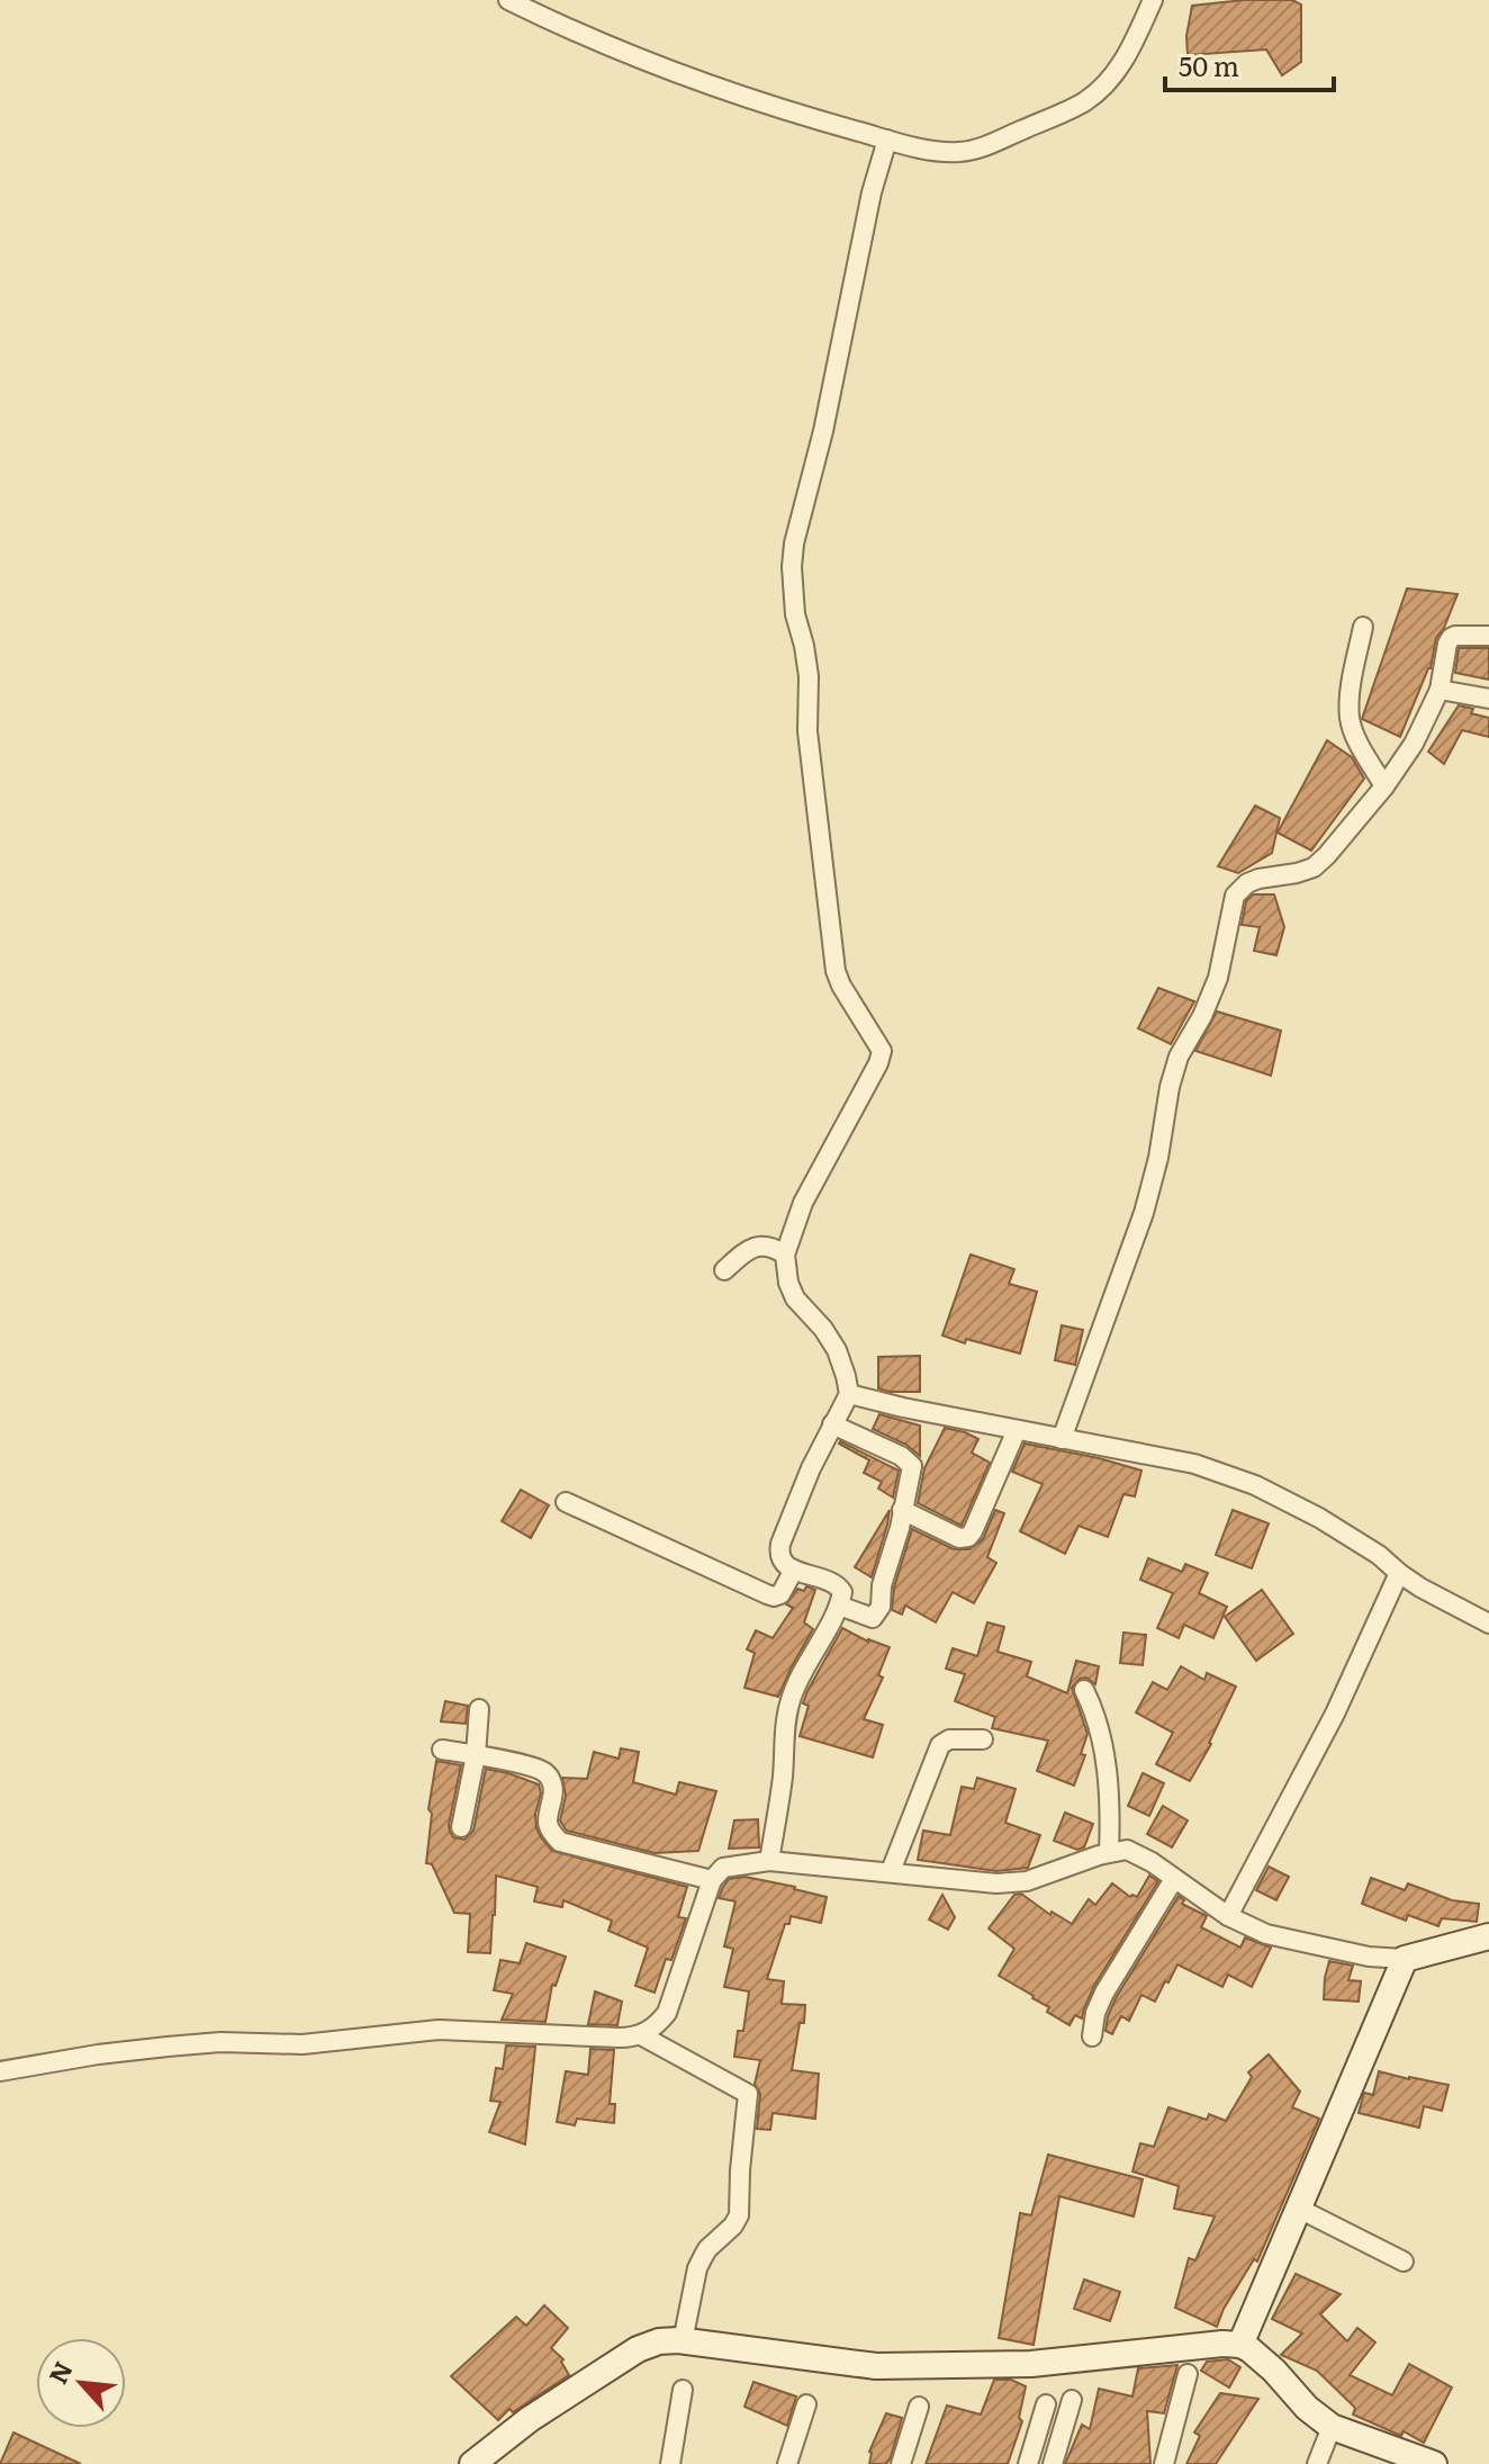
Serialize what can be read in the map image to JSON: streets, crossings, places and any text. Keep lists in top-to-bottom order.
{
  "scale_bar": "50 m",
  "north": "top left"
}
